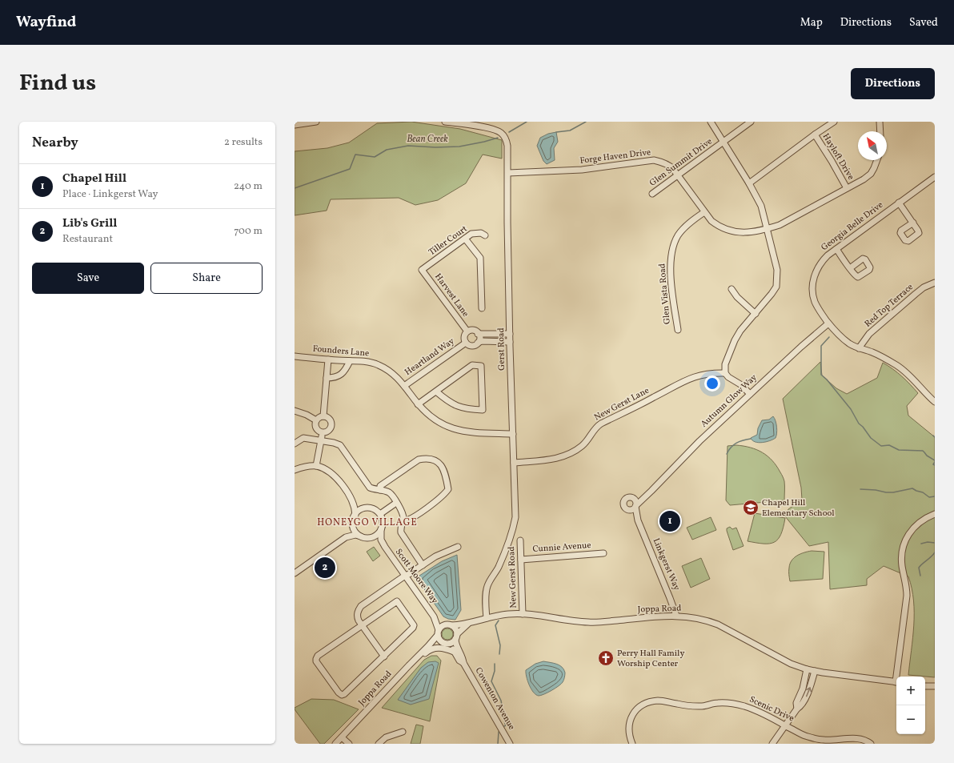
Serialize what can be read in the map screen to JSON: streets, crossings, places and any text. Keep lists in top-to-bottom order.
{
  "streets": {
    "street": [
      "Forge Haven Drive",
      "Hayloft Drive",
      "Glen Summit Drive",
      "Georgia Belle Drive",
      "Tiller Court",
      "Glen Vista Road",
      "Harvest Lane",
      "Red Top Terrace",
      "Gerst Road",
      "Founders Lane",
      "Heartland Way",
      "Autumn Glow Way",
      "New Gerst Lane",
      "Cunnie Avenue",
      "Linkgerst Way",
      "Scott Moore Way",
      "New Gerst Road",
      "Joppa Road",
      "Cowenton Avenue",
      "Scenic Drive"
    ]
  },
  "crossings": [
    ["Forge Haven Drive", "Hayloft Drive"],
    ["Forge Haven Drive", "Glen Summit Drive"],
    ["Forge Haven Drive", "Glen Vista Road"],
    ["Forge Haven Drive", "Gerst Road"],
    ["Georgia Belle Drive", "Red Top Terrace"],
    ["Georgia Belle Drive", "Autumn Glow Way"],
    ["Tiller Court", "Harvest Lane"],
    ["Harvest Lane", "Heartland Way"],
    ["Gerst Road", "Founders Lane"],
    ["Gerst Road", "Heartland Way"],
    ["Gerst Road", "New Gerst Lane"],
    ["Gerst Road", "Joppa Road"],
    ["Founders Lane", "Heartland Way"],
    ["Autumn Glow Way", "Linkgerst Way"],
    ["Cunnie Avenue", "New Gerst Road"],
    ["Linkgerst Way", "Joppa Road"],
    ["Scott Moore Way", "Joppa Road"],
    ["Scott Moore Way", "Cowenton Avenue"],
    ["New Gerst Road", "Joppa Road"],
    ["Joppa Road", "Cowenton Avenue"]
  ],
  "districts": ["HONEYGO VILLAGE"],
  "water": ["Bean Creek"],
  "places": {
    "school or university": ["Chapel Hill Elementary School"],
    "church": ["Perry Hall Family Worship Center"]
  },
  "north": "top left",
  "page": {
    "header": "Wayfind",
    "nav": ["Map", "Directions", "Saved"],
    "title": "Find us",
    "buttons": [
      "Directions",
      ["Save", "Share"]
    ],
    "heading": ["Nearby", "2 results"],
    "list": [
      {
        "mark": "1",
        "name": "Chapel Hill",
        "note": "Place · Linkgerst Way",
        "value": "240 m"
      },
      {
        "mark": "2",
        "name": "Lib's Grill",
        "note": "Restaurant",
        "value": "700 m"
      }
    ],
    "pins": ["1", "2"],
    "map_buttons": ["+", "−"]
  }
}
